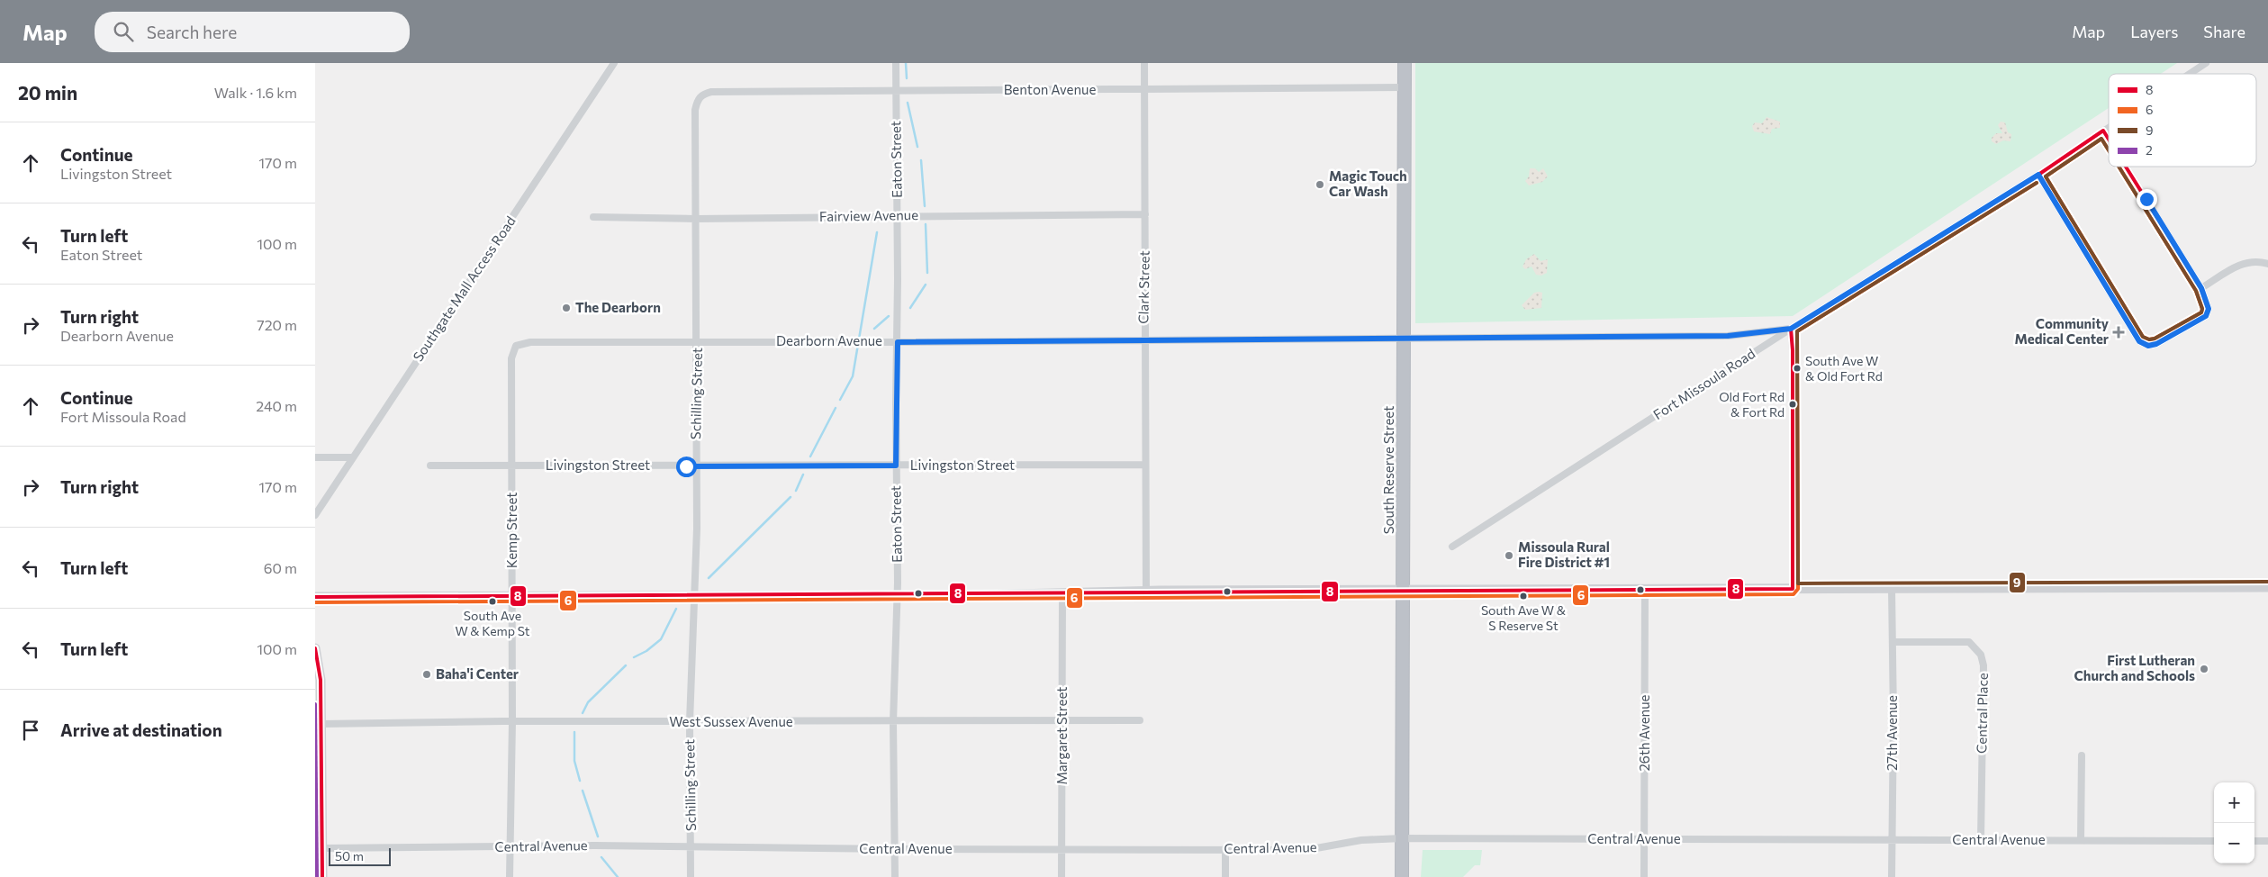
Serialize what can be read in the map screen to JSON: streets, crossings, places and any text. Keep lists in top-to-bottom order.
{
  "streets": {
    "highway": ["South Reserve Street"],
    "street": [
      "Benton Avenue",
      "Eaton Street",
      "Fairview Avenue",
      "Clark Street",
      "Southgate Mall Access Road",
      "Dearborn Avenue",
      "Fort Missoula Road",
      "Schilling Street",
      "Livingston Street",
      "Kemp Street",
      "Central Place",
      "West Sussex Avenue",
      "26th Avenue",
      "27th Avenue",
      "Margaret Street",
      "Central Avenue"
    ]
  },
  "crossings": [
    ["Benton Avenue", "Eaton Street"],
    ["Benton Avenue", "Clark Street"],
    ["Benton Avenue", "Schilling Street"],
    ["Benton Avenue", "South Reserve Street"],
    ["Eaton Street", "Fairview Avenue"],
    ["Eaton Street", "Dearborn Avenue"],
    ["Eaton Street", "Livingston Street"],
    ["Eaton Street", "West Sussex Avenue"],
    ["Eaton Street", "Central Avenue"],
    ["Fairview Avenue", "Clark Street"],
    ["Fairview Avenue", "Schilling Street"],
    ["Clark Street", "Dearborn Avenue"],
    ["Clark Street", "Livingston Street"],
    ["Dearborn Avenue", "Fort Missoula Road"],
    ["Dearborn Avenue", "Schilling Street"],
    ["Dearborn Avenue", "South Reserve Street"],
    ["Dearborn Avenue", "Kemp Street"],
    ["Schilling Street", "Livingston Street"],
    ["Schilling Street", "West Sussex Avenue"],
    ["Schilling Street", "Central Avenue"],
    ["Livingston Street", "Kemp Street"],
    ["South Reserve Street", "Central Avenue"],
    ["Kemp Street", "West Sussex Avenue"],
    ["Kemp Street", "Central Avenue"],
    ["Central Place", "27th Avenue"],
    ["Central Place", "Central Avenue"],
    ["West Sussex Avenue", "Margaret Street"],
    ["26th Avenue", "Central Avenue"],
    ["27th Avenue", "Central Avenue"],
    ["Margaret Street", "Central Avenue"]
  ],
  "places": {
    "other": [
      "Magic Touch Car Wash",
      "The Dearborn",
      "South Ave W & Old Fort Rd",
      "Old Fort Rd & Fort Rd",
      "Missoula Rural Fire District #1",
      "South Ave W & S Reserve St",
      "South Ave W & Kemp St",
      "First Lutheran Church and Schools",
      "Baha'i Center"
    ],
    "health": ["Community Medical Center"]
  },
  "lines": [
    "transit line 8",
    "transit line 6",
    "transit line 9",
    "transit line 2"
  ],
  "legend": [
    "8",
    "6",
    "9",
    "2"
  ],
  "scale_bar": "50 m",
  "page": {
    "header": "Map",
    "search": "Search here",
    "nav": ["Map", "Layers", "Share"],
    "heading": ["20 min", "Walk · 1.6 km"],
    "list": [
      ["Continue", "Livingston Street", "170 m"],
      ["Turn left", "Eaton Street", "100 m"],
      ["Turn right", "Dearborn Avenue", "720 m"],
      ["Continue", "Fort Missoula Road", "240 m"],
      ["Turn right", "170 m"],
      ["Turn left", "60 m"],
      ["Turn left", "100 m"],
      "Arrive at destination"
    ],
    "map_buttons": ["+", "−"],
    "scale": "50 m"
  }
}
